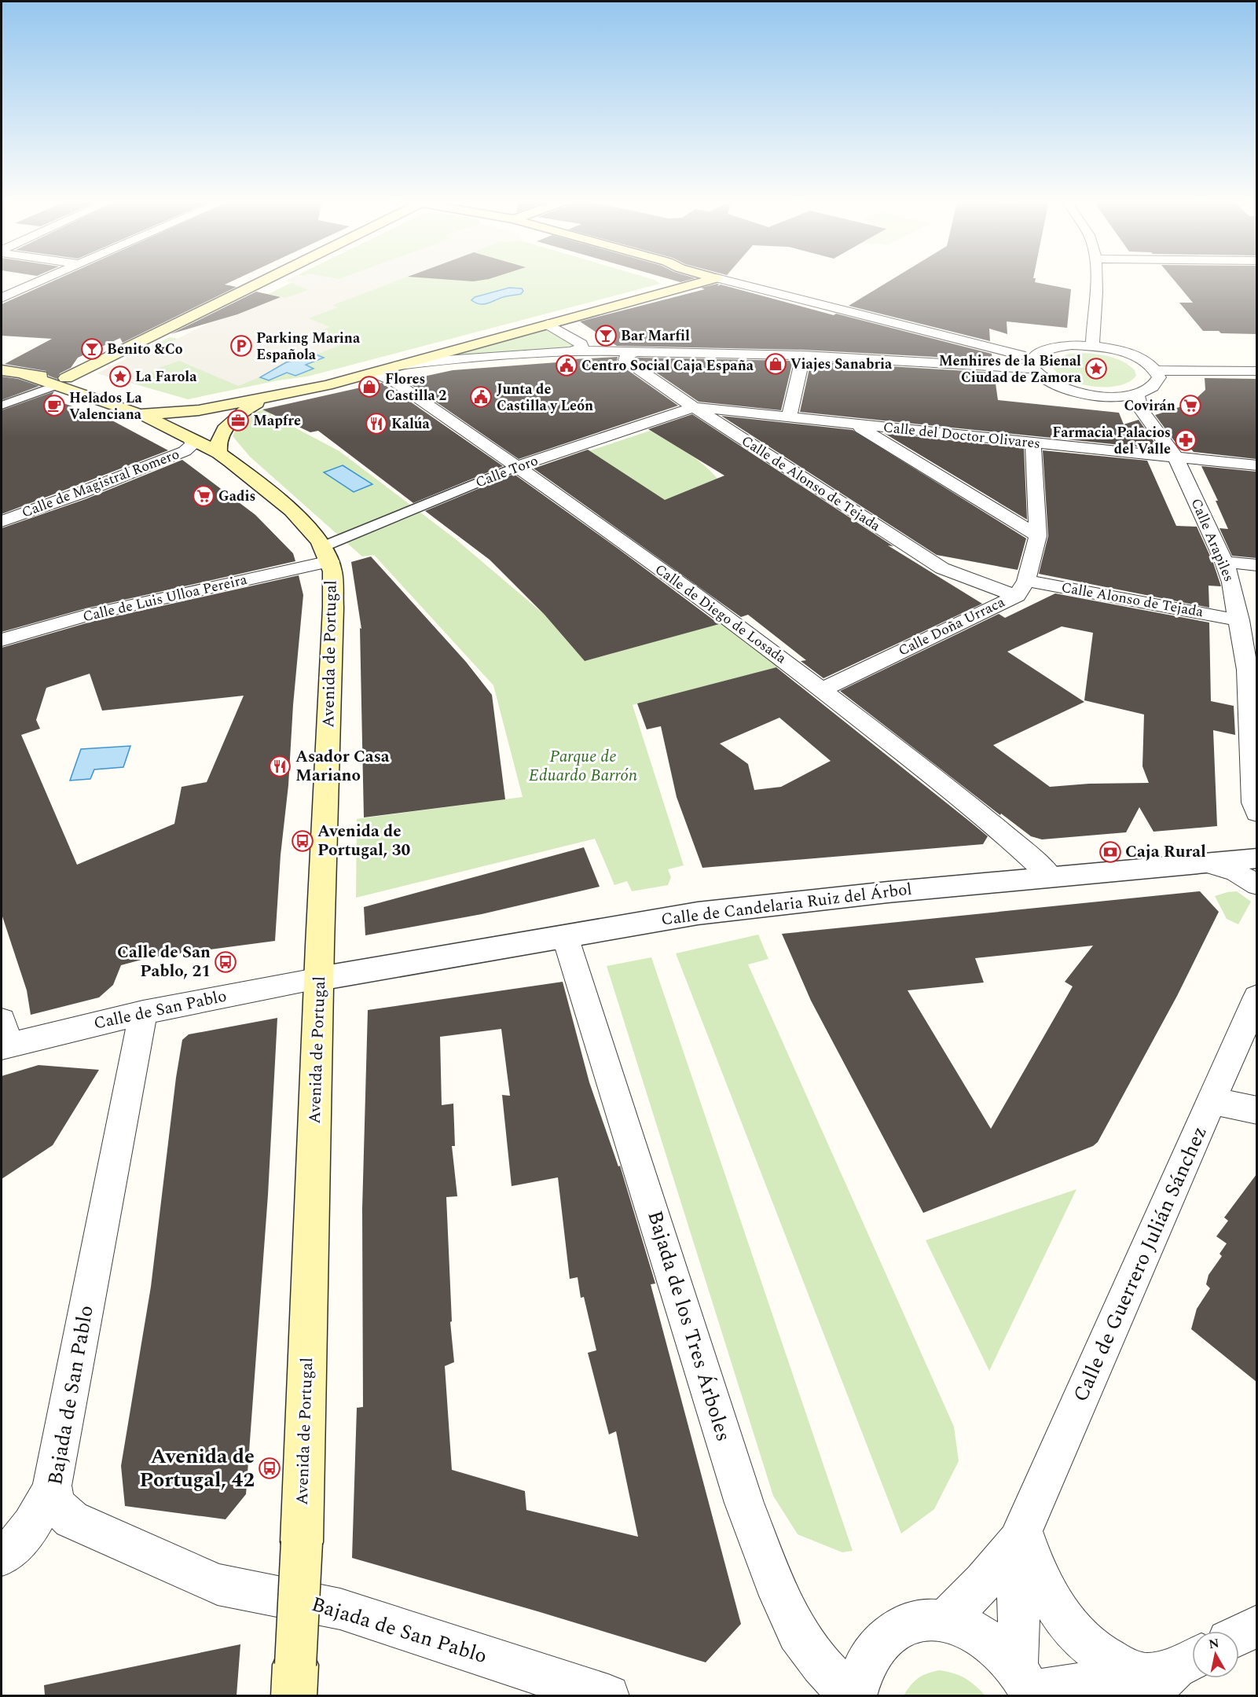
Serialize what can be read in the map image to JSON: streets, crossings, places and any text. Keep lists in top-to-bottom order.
{
  "streets": {
    "main road": ["Avenida de Portugal"],
    "street": [
      "Calle del Doctor Olivares",
      "Calle Toro",
      "Calle de Magistral Romero",
      "Calle de Alonso de Tejada",
      "Calle Arapiles",
      "Calle de Luis Ulloa Pereira",
      "Calle Alonso de Tejada",
      "Calle de Diego de Losada",
      "Calle Doña Urraca",
      "Calle de Candelaria Ruiz del Árbol",
      "Calle de San Pablo",
      "Calle de Guerrero Julián Sánchez",
      "Bajada de los Tres Árboles",
      "Bajada de San Pablo"
    ]
  },
  "crossings": [
    ["Calle del Doctor Olivares", "Calle Toro"],
    ["Calle del Doctor Olivares", "Calle de Alonso de Tejada"],
    ["Calle del Doctor Olivares", "Calle Arapiles"],
    ["Calle Toro", "Calle de Alonso de Tejada"],
    ["Calle Toro", "Calle de Luis Ulloa Pereira"],
    ["Calle Toro", "Calle de Diego de Losada"],
    ["Calle Toro", "Avenida de Portugal"],
    ["Calle de Alonso de Tejada", "Calle Alonso de Tejada"],
    ["Calle de Alonso de Tejada", "Calle Doña Urraca"],
    ["Calle Arapiles", "Calle Alonso de Tejada"],
    ["Calle de Luis Ulloa Pereira", "Avenida de Portugal"],
    ["Calle Alonso de Tejada", "Calle Doña Urraca"],
    ["Calle de Diego de Losada", "Calle Doña Urraca"],
    ["Calle de Diego de Losada", "Calle de Candelaria Ruiz del Árbol"],
    ["Avenida de Portugal", "Calle de Candelaria Ruiz del Árbol"],
    ["Avenida de Portugal", "Calle de San Pablo"],
    ["Calle de Candelaria Ruiz del Árbol", "Calle de San Pablo"],
    ["Calle de Candelaria Ruiz del Árbol", "Bajada de los Tres Árboles"],
    ["Calle de San Pablo", "Bajada de San Pablo"]
  ],
  "parks": ["Parque de Eduardo Barrón"],
  "places": {
    "bar": ["Bar Marfil", "Benito &Co"],
    "parking": ["Parking Marina Española"],
    "shop": ["Viajes Sanabria", "Flores Castilla 2"],
    "public building": ["Centro Social Caja España", "Junta de Castilla y León"],
    "place": ["Menhires de la Bienal Ciudad de Zamora", "La Farola"],
    "cafe": ["Helados La Valenciana"],
    "supermarket": ["Covirán", "Gadis"],
    "office": ["Mapfre"],
    "restaurant": ["Kalúa", "Asador Casa Mariano"],
    "pharmacy": ["Farmacia Palacios del Valle"],
    "bus stop": ["Avenida de Portugal, 30", "Calle de San Pablo, 21", "Avenida de Portugal, 42"],
    "bank": ["Caja Rural"]
  },
  "north": "top"
}
